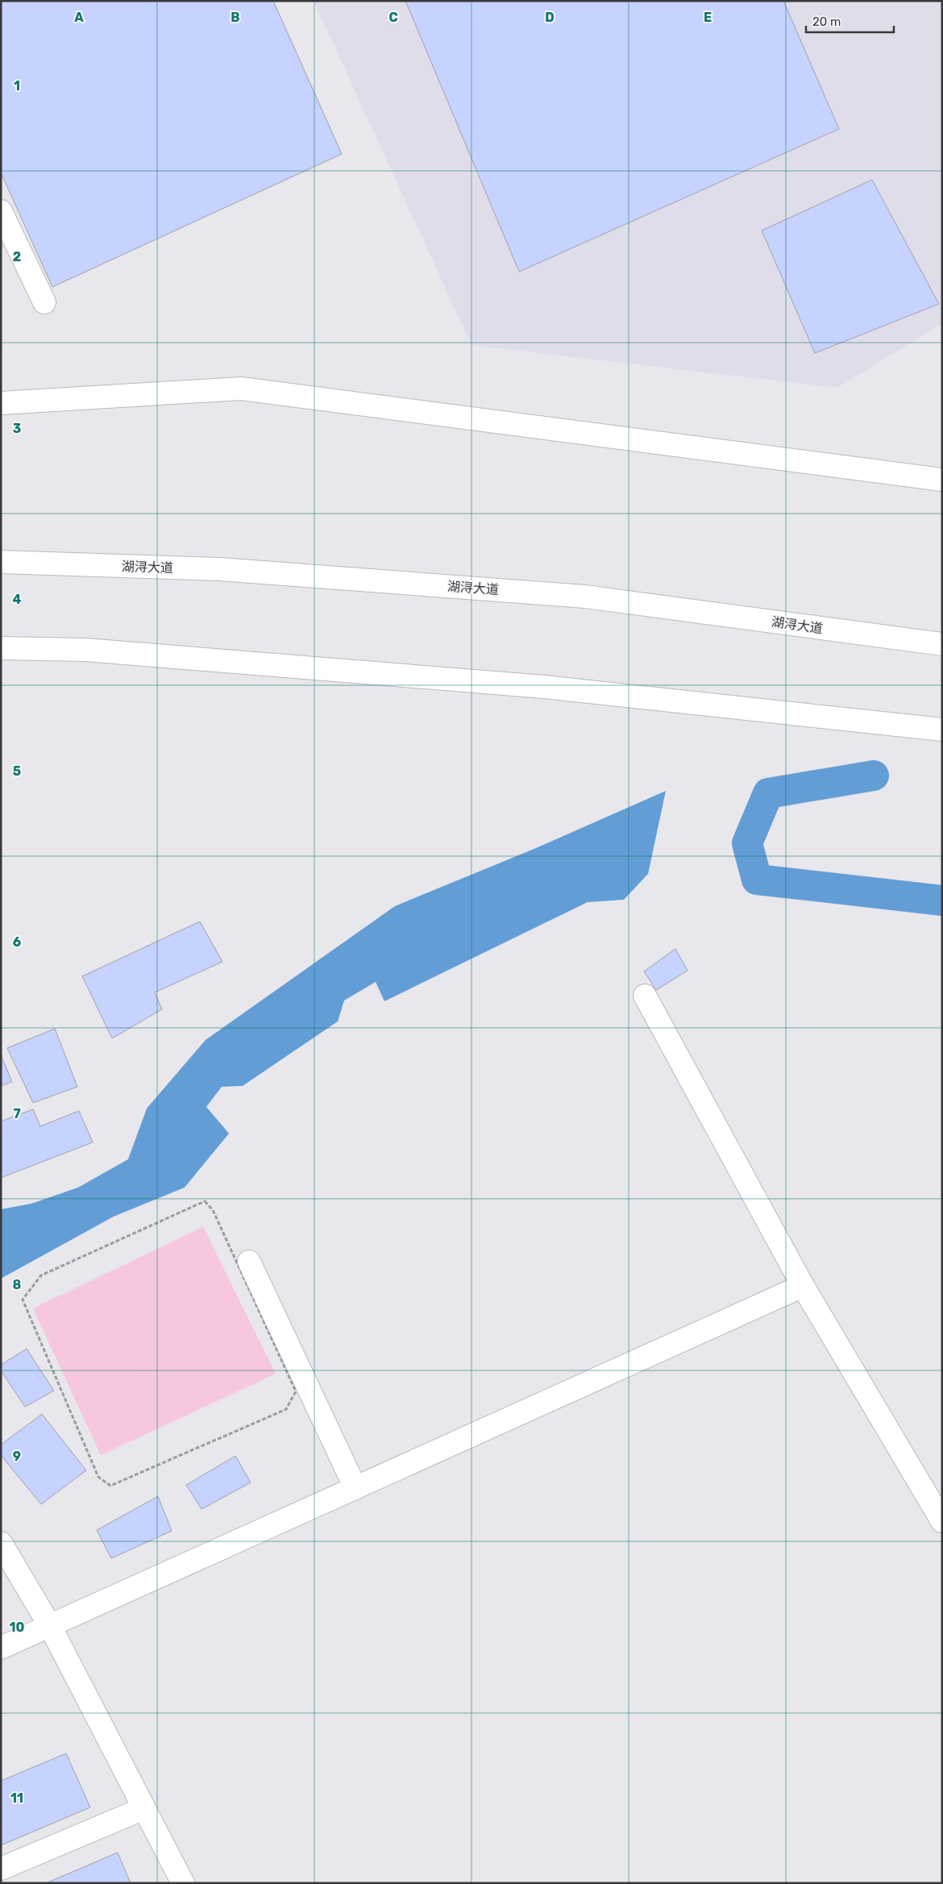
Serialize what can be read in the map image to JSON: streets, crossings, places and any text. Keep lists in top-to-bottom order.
{
  "streets": {
    "street": ["湖浔大道"]
  },
  "scale_bar": "20 m",
  "grid": {
    "columns": [
      "A",
      "B",
      "C",
      "D",
      "E"
    ],
    "rows": [
      "1",
      "2",
      "3",
      "4",
      "5",
      "6",
      "7",
      "8",
      "9",
      "10",
      "11"
    ]
  }
}
